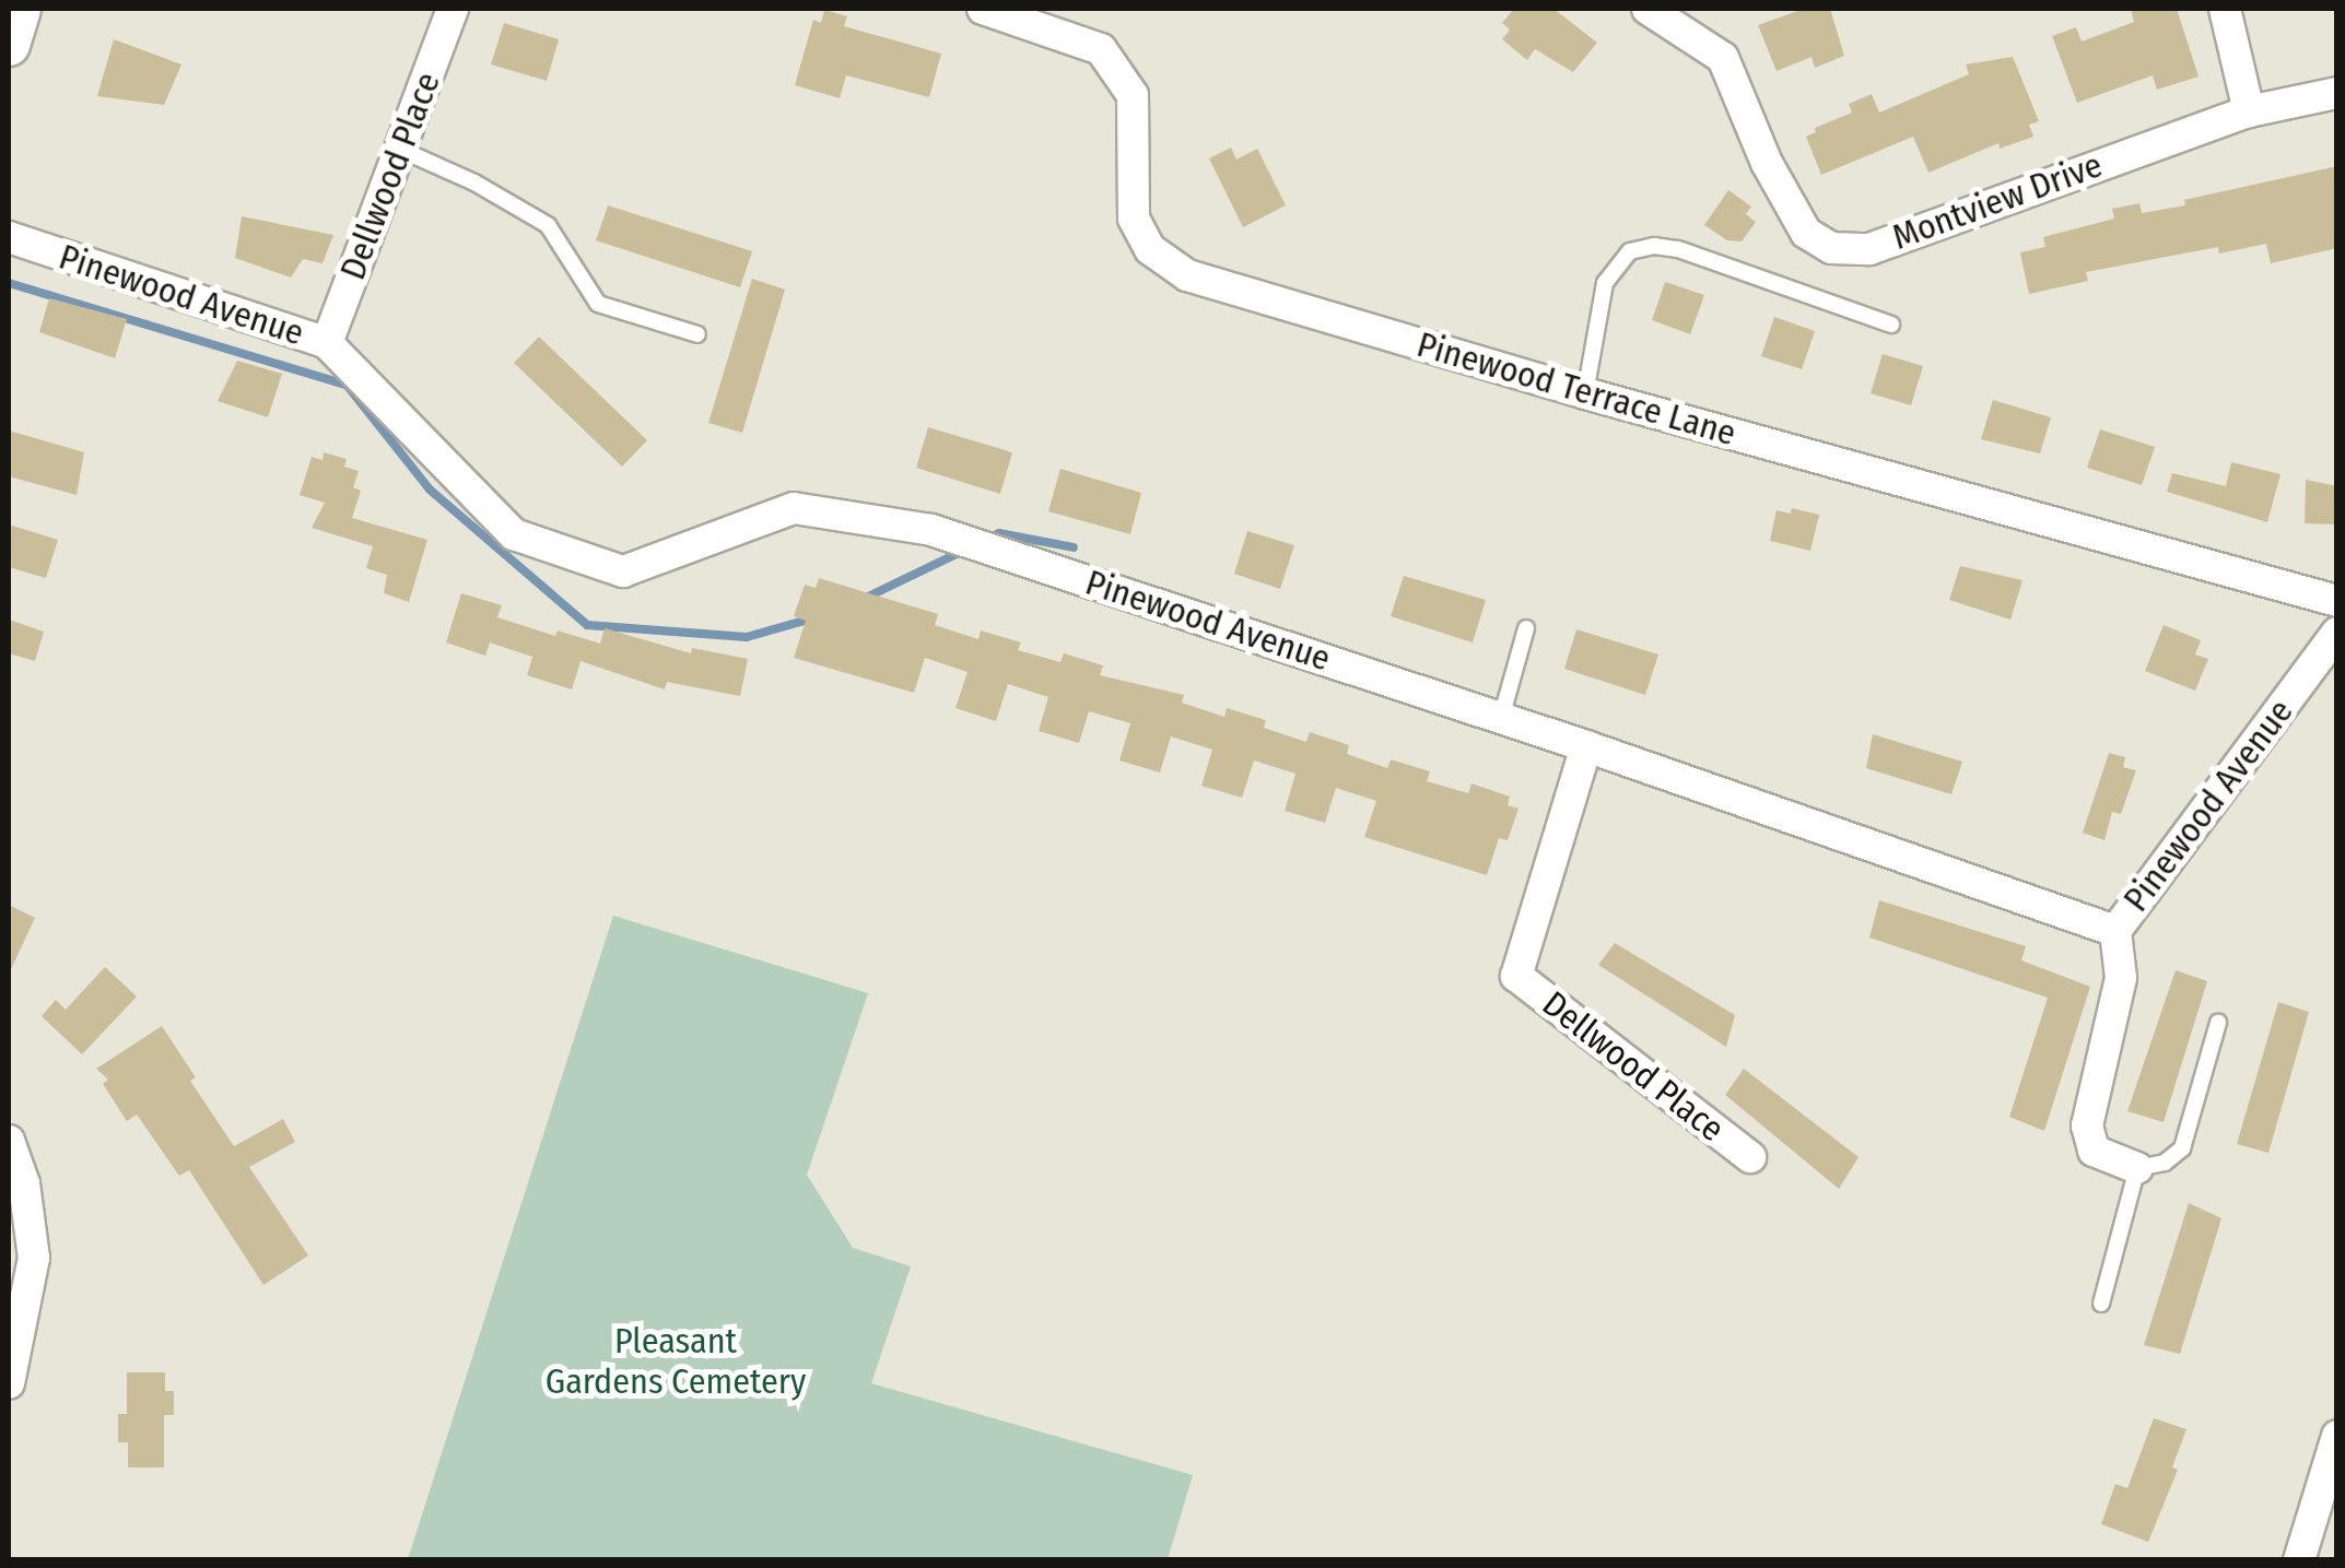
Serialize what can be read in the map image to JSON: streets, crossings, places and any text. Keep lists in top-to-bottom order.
{
  "streets": {
    "street": [
      "Dellwood Place",
      "Montview Drive",
      "Pinewood Avenue",
      "Pinewood Terrace Lane"
    ]
  },
  "crossings": [
    ["Dellwood Place", "Pinewood Avenue"]
  ],
  "parks": ["Pleasant Gardens Cemetery"]
}
